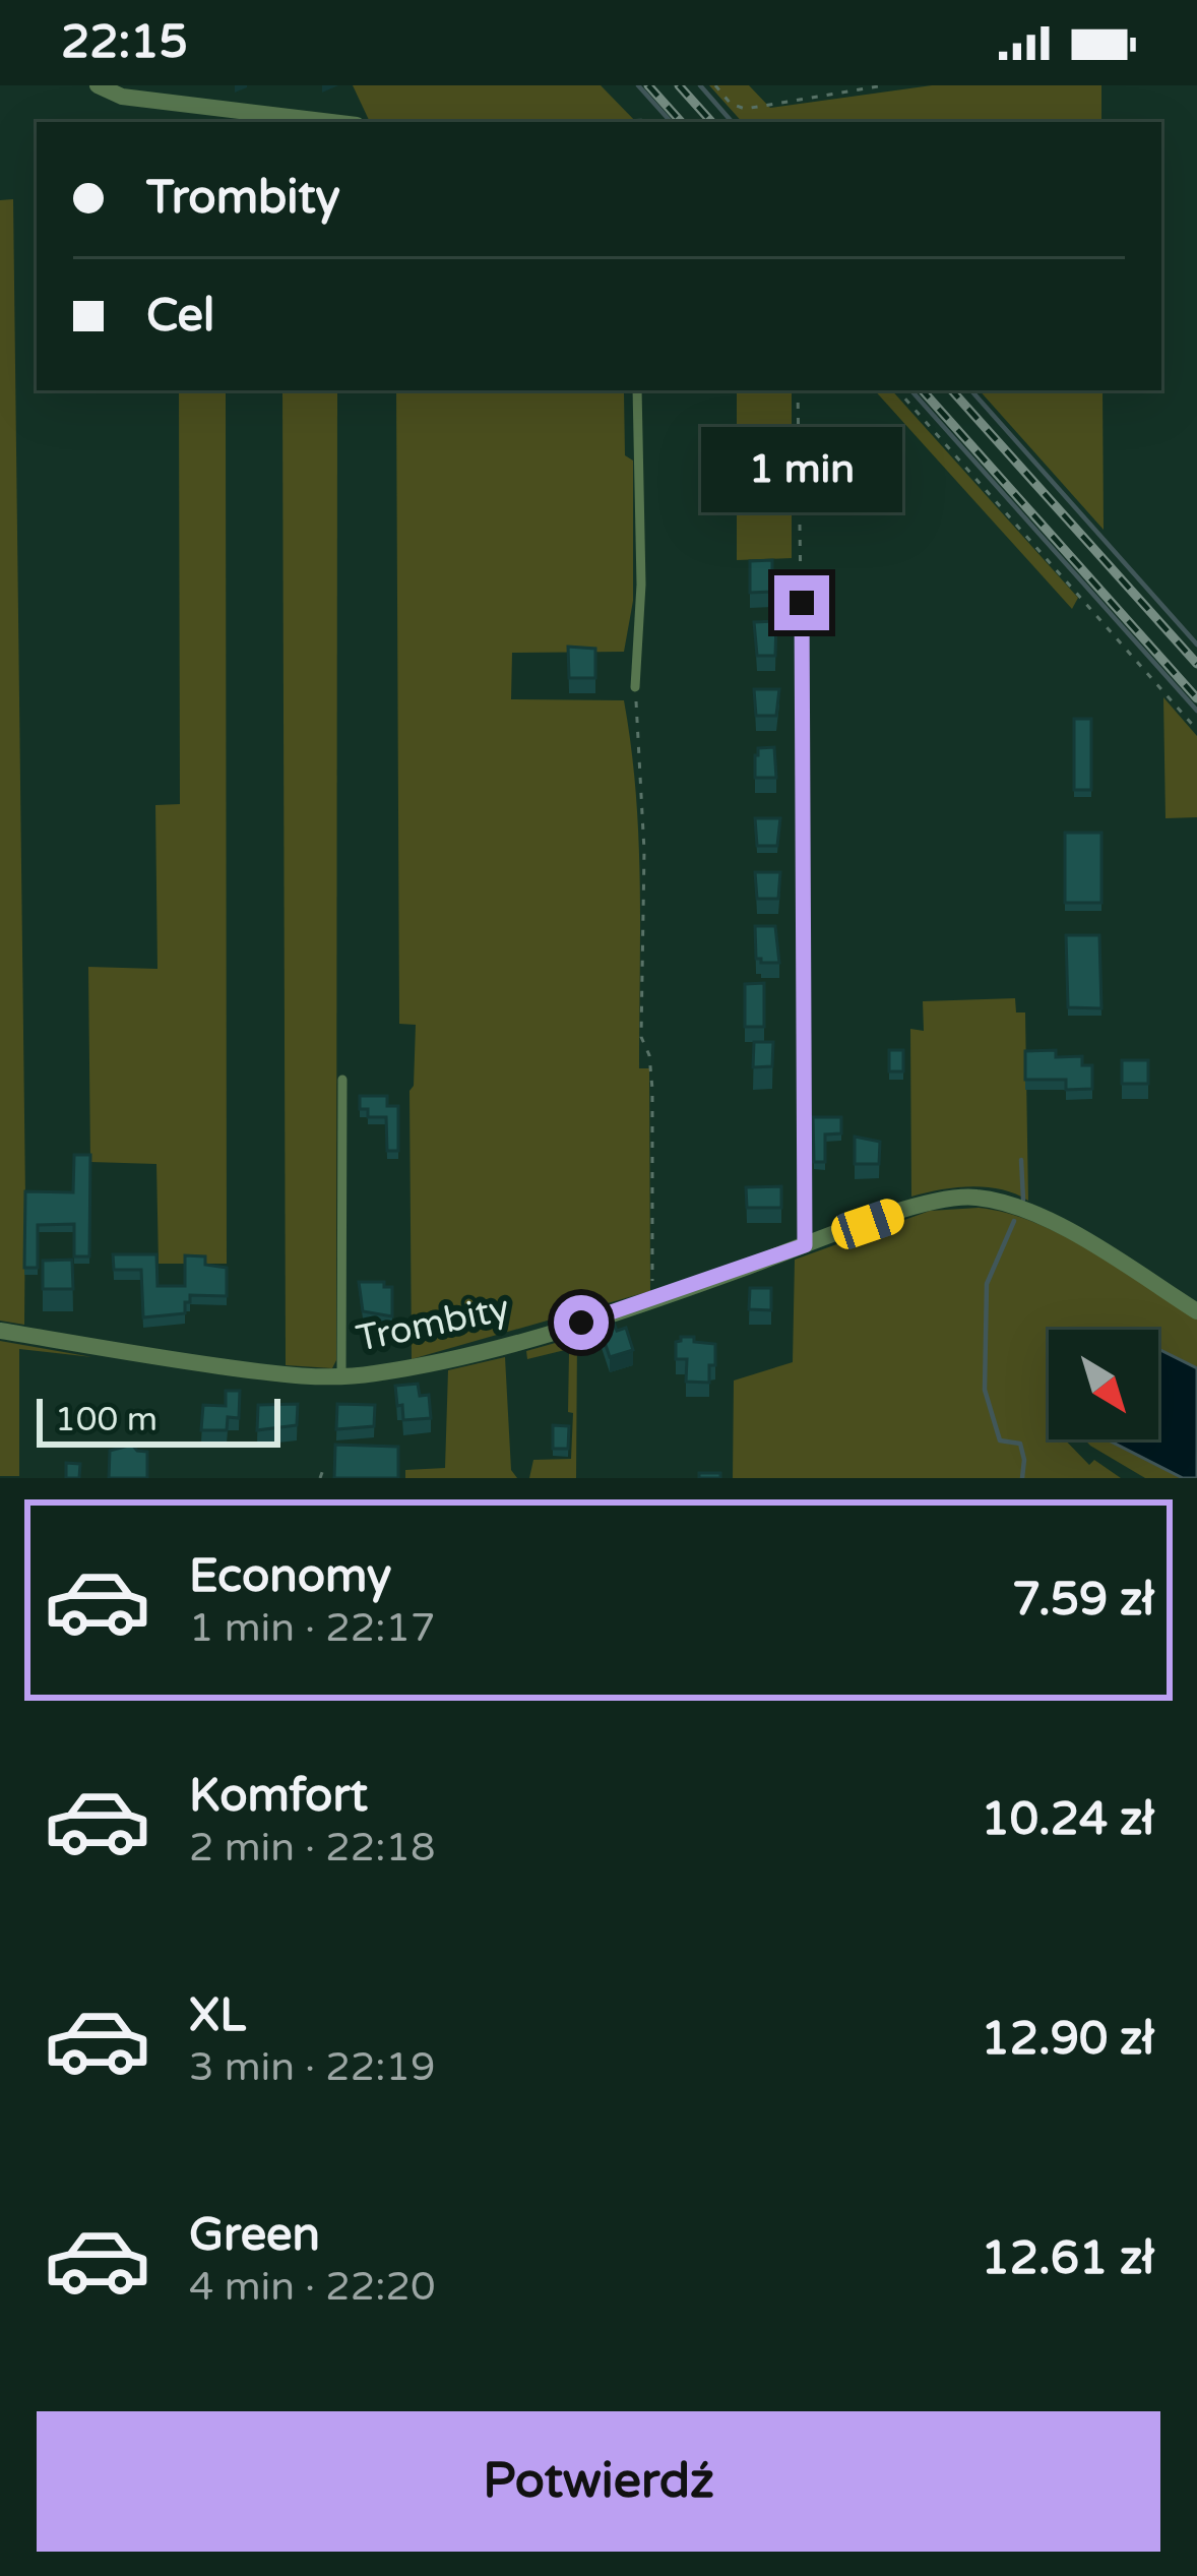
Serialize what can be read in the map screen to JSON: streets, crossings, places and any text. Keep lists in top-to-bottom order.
{
  "streets": {
    "street": ["Trombity"]
  },
  "scale_bar": "100 m",
  "north": "bottom right",
  "page": {
    "status": "22:15",
    "banner": ["Trombity", "Cel"],
    "bubble": "1 min",
    "scale": "100 m",
    "list": [
      {
        "name": "Economy",
        "note": "1 min · 22:17",
        "value": "7.59 zł"
      },
      {
        "name": "Komfort",
        "note": "2 min · 22:18",
        "value": "10.24 zł"
      },
      {
        "name": "XL",
        "note": "3 min · 22:19",
        "value": "12.90 zł"
      },
      {
        "name": "Green",
        "note": "4 min · 22:20",
        "value": "12.61 zł"
      }
    ],
    "buttons": "Potwierdź"
  }
}
